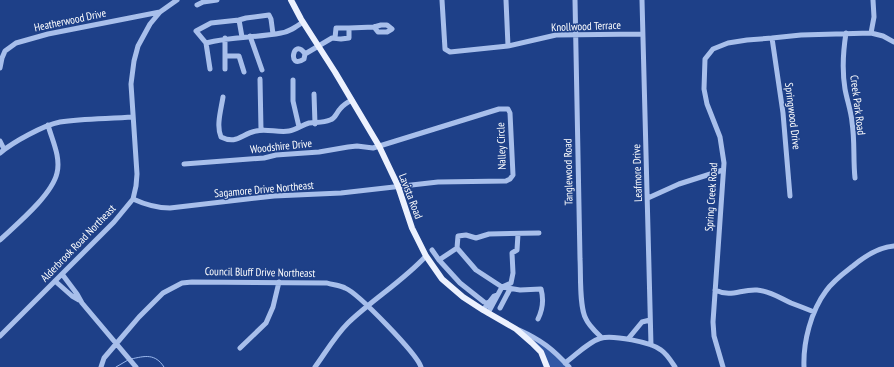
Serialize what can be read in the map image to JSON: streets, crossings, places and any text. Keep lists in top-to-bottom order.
{
  "streets": {
    "main road": ["Lavista Road"],
    "street": [
      "Heatherwood Drive",
      "Knollwood Terrace",
      "Creek Park Road",
      "Springwood Drive",
      "Woodshire Drive",
      "Nalley Circle",
      "Tanglewood Road",
      "Leafmore Drive",
      "Sagamore Drive Northeast",
      "Spring Creek Road",
      "Alderbrook Road Northeast",
      "Council Bluff Drive Northeast"
    ]
  },
  "crossings": [
    ["Heatherwood Drive", "Alderbrook Road Northeast"],
    ["Knollwood Terrace", "Tanglewood Road"],
    ["Knollwood Terrace", "Leafmore Drive"],
    ["Creek Park Road", "Spring Creek Road"],
    ["Springwood Drive", "Spring Creek Road"],
    ["Woodshire Drive", "Nalley Circle"],
    ["Woodshire Drive", "Lavista Road"],
    ["Nalley Circle", "Sagamore Drive Northeast"],
    ["Nalley Circle", "Lavista Road"],
    ["Sagamore Drive Northeast", "Lavista Road"],
    ["Sagamore Drive Northeast", "Alderbrook Road Northeast"]
  ]
}
